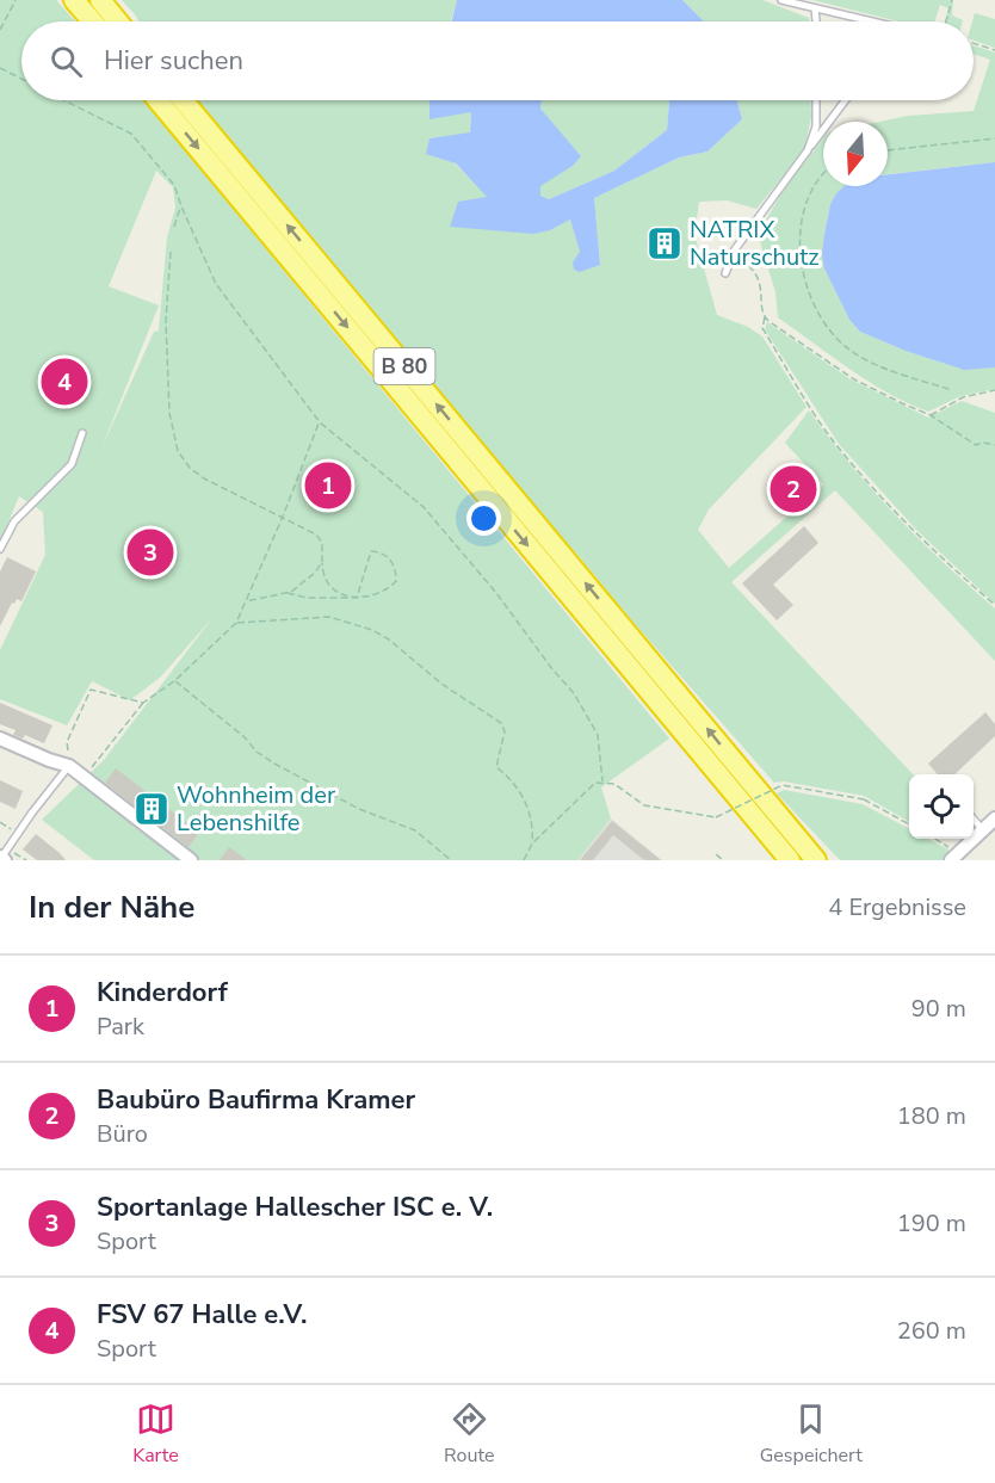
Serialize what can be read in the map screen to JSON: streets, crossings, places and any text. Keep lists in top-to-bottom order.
{
  "streets": {
    "highway": ["B 80"]
  },
  "places": {
    "building": ["NATRIX Naturschutz", "Wohnheim der Lebenshilfe"]
  },
  "north": "bottom",
  "page": {
    "search": "Hier suchen",
    "pins": [
      "4",
      "1",
      "2",
      "3"
    ],
    "heading": ["In der Nähe", "4 Ergebnisse"],
    "list": [
      {
        "mark": "1",
        "name": "Kinderdorf",
        "note": "Park",
        "value": "90 m"
      },
      {
        "mark": "2",
        "name": "Baubüro Baufirma Kramer",
        "note": "Büro",
        "value": "180 m"
      },
      {
        "mark": "3",
        "name": "Sportanlage Hallescher ISC e. V.",
        "note": "Sport",
        "value": "190 m"
      },
      {
        "mark": "4",
        "name": "FSV 67 Halle e.V.",
        "note": "Sport",
        "value": "260 m"
      }
    ],
    "nav": ["Karte", "Route", "Gespeichert"]
  }
}
